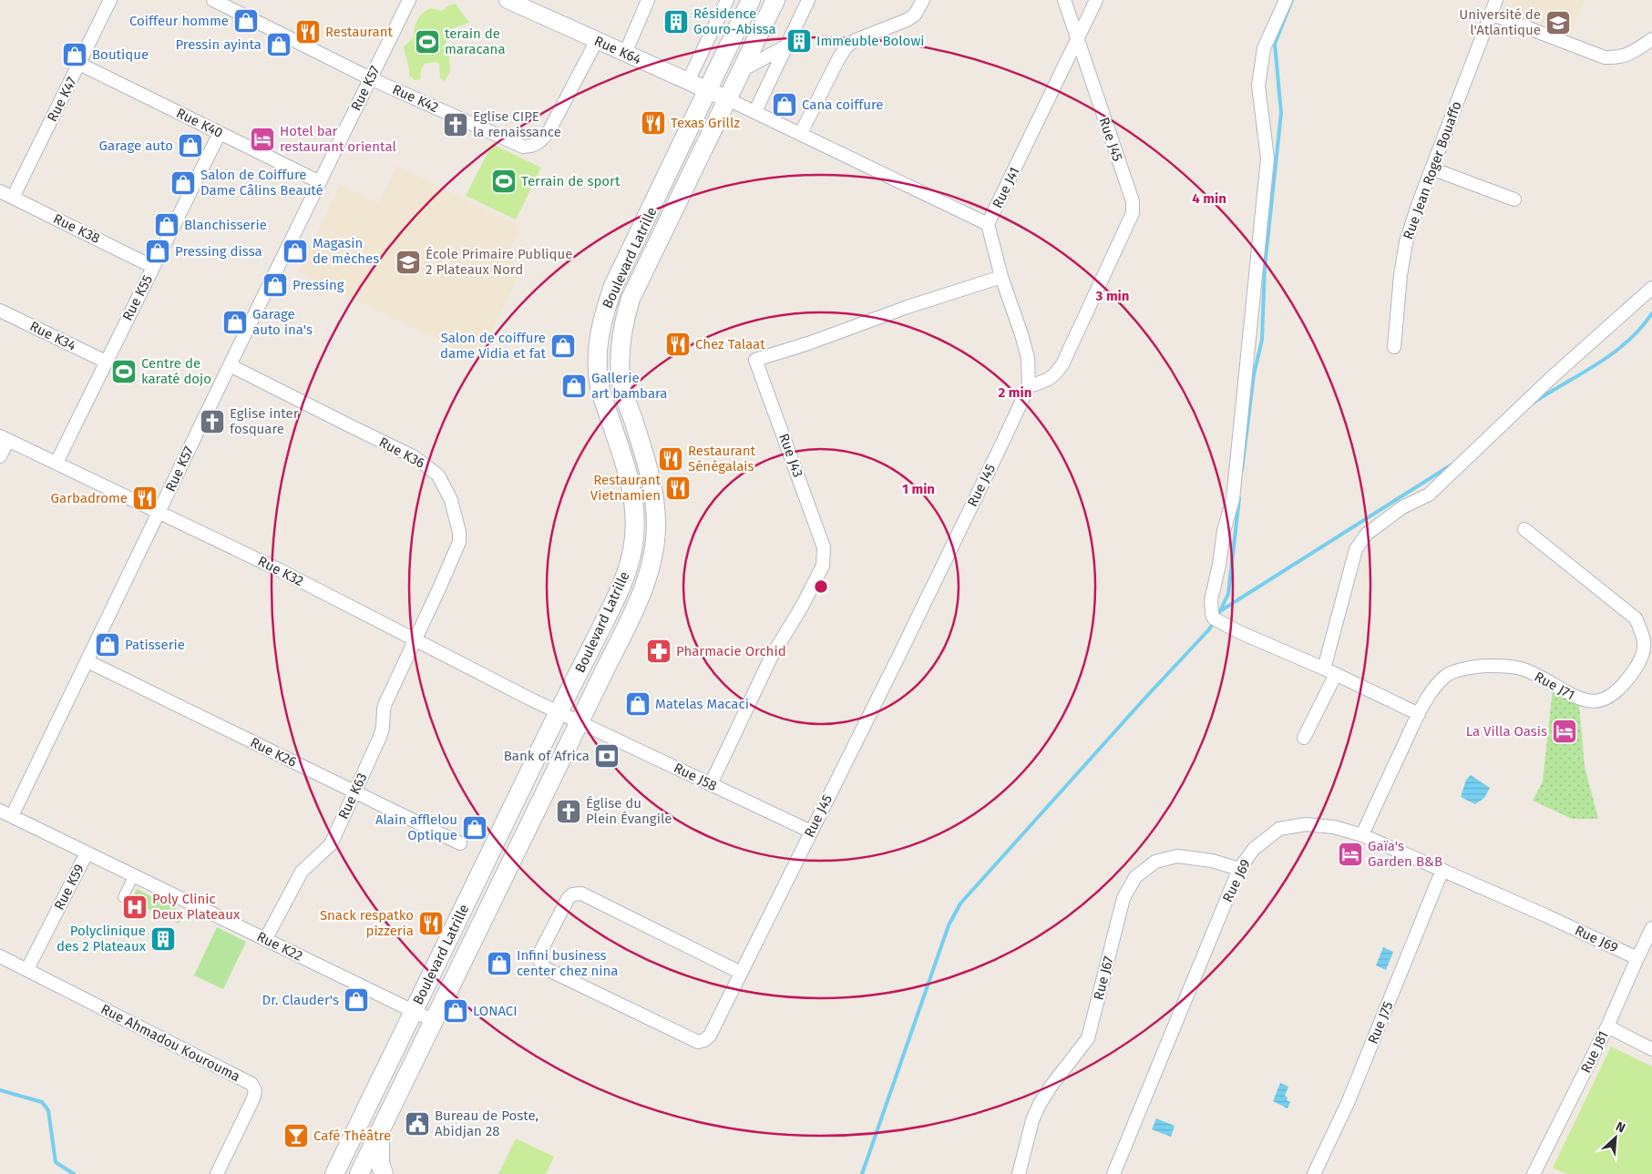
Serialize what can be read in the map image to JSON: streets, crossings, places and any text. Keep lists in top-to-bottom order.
{
  "streets": {
    "main road": ["Boulevard Latrille"],
    "street": [
      "Rue K64",
      "Rue K57",
      "Rue K42",
      "Rue K47",
      "Rue K40",
      "Rue J45",
      "Rue Jean Roger Bouaffo",
      "Rue J41",
      "Rue K38",
      "Rue K55",
      "Rue K34",
      "Rue K36",
      "Rue J43",
      "Rue K32",
      "Rue J71",
      "Rue K26",
      "Rue J58",
      "Rue K63",
      "Rue J69",
      "Rue K59",
      "Rue K22",
      "Rue J67",
      "Rue J75",
      "Rue Ahmadou Kourouma",
      "Rue J81"
    ]
  },
  "crossings": [
    ["Rue K64", "Rue K42"],
    ["Rue K64", "Boulevard Latrille"],
    ["Rue K57", "Rue K42"],
    ["Rue K57", "Rue K40"],
    ["Rue K57", "Rue K36"],
    ["Rue K57", "Rue K32"],
    ["Rue K57", "Rue K26"],
    ["Rue K57", "Rue K22"],
    ["Rue K47", "Rue K40"],
    ["Rue K47", "Rue K38"],
    ["Rue K40", "Rue K55"],
    ["Rue J45", "Rue J41"],
    ["Rue J45", "Rue J58"],
    ["Rue J41", "Rue J43"],
    ["Rue K38", "Rue K55"],
    ["Boulevard Latrille", "Rue K32"],
    ["Boulevard Latrille", "Rue J58"],
    ["Boulevard Latrille", "Rue K22"],
    ["Rue K55", "Rue K34"],
    ["Rue K55", "Rue K32"],
    ["Rue K36", "Rue K32"],
    ["Rue K36", "Rue K63"],
    ["Rue J43", "Rue J58"],
    ["Rue K32", "Rue J58"],
    ["Rue K32", "Rue K63"],
    ["Rue J71", "Rue J69"],
    ["Rue K26", "Rue K63"],
    ["Rue K63", "Rue K22"],
    ["Rue J69", "Rue J67"],
    ["Rue J69", "Rue J75"],
    ["Rue J69", "Rue J81"],
    ["Rue K59", "Rue K22"],
    ["Rue K59", "Rue Ahmadou Kourouma"]
  ],
  "places": {
    "shop": [
      "Coiffeur homme",
      "Pressin ayinta",
      "Boutique",
      "Cana coiffure",
      "Garage auto",
      "Salon de Coiffure Dame Câlins Beauté",
      "Blanchisserie",
      "Pressing dissa",
      "Magasin de mèches",
      "Pressing",
      "Garage auto ina's",
      "Salon de coiffure dame Vidia et fat",
      "Gallerie art bambara",
      "Patisserie",
      "Matelas Macaci",
      "Alain afflelou Optique",
      "Infini business center chez nina",
      "Dr. Clauder's",
      "LONACI"
    ],
    "building": ["Résidence Gouro-Abissa", "Immeuble Bolowi", "Polyclinique des 2 Plateaux"],
    "school or university": ["Université de l'Atlantique", "École Primaire Publique 2 Plateaux Nord"],
    "restaurant": [
      "Restaurant",
      "Texas Grillz",
      "Chez Talaat",
      "Restaurant Sénégalais",
      "Restaurant Vietnamien",
      "Garbadrome",
      "Snack respatko pizzeria"
    ],
    "sports": ["terain de maracana", "Terrain de sport", "Centre de karaté dojo"],
    "church": ["Eglise CIPE la renaissance", "Eglise inter fosquare", "Église du Plein Évangile"],
    "hotel": ["Hotel bar restaurant oriental", "La Villa Oasis", "Gaïa's Garden B&B"],
    "pharmacy": ["Pharmacie Orchid"],
    "bank": ["Bank of Africa"],
    "hospital": ["Poly Clinic Deux Plateaux"],
    "public building": ["Bureau de Poste, Abidjan 28"],
    "bar": ["Café Théâtre"]
  },
  "north": "top right",
  "rings": [
    "4 min",
    "3 min",
    "2 min",
    "1 min"
  ]
}
